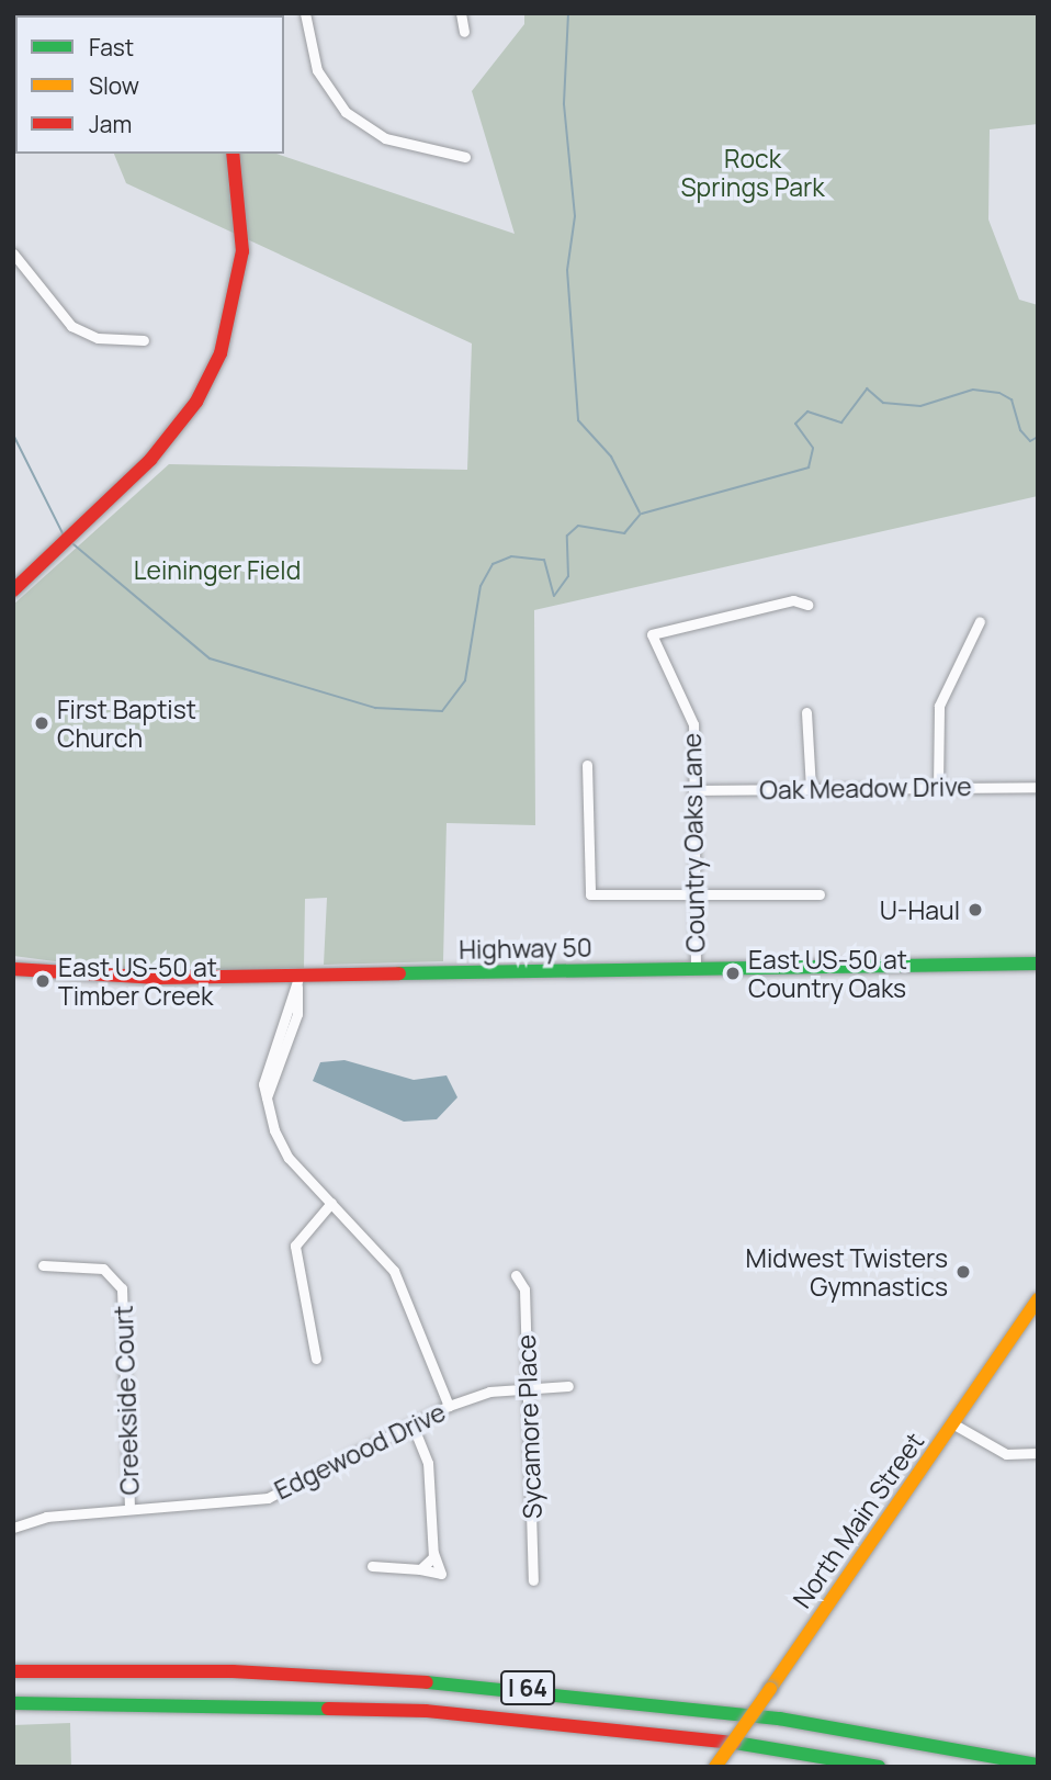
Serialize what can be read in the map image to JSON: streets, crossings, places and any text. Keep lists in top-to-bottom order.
{
  "streets": {
    "main road": ["Highway 50", "North Main Street", "I 64"],
    "street": [
      "Oak Meadow Drive",
      "Country Oaks Lane",
      "Creekside Court",
      "Sycamore Place",
      "Edgewood Drive"
    ]
  },
  "crossings": [
    ["Oak Meadow Drive", "Country Oaks Lane"],
    ["Country Oaks Lane", "Highway 50"],
    ["Creekside Court", "Edgewood Drive"],
    ["Sycamore Place", "Edgewood Drive"]
  ],
  "parks": ["Rock Springs Park", "Leininger Field"],
  "places": [
    "First Baptist Church",
    "U-Haul",
    "East US-50 at Country Oaks",
    "East US-50 at Timber Creek",
    "Midwest Twisters Gymnastics"
  ],
  "legend": ["Fast", "Slow", "Jam"]
}
